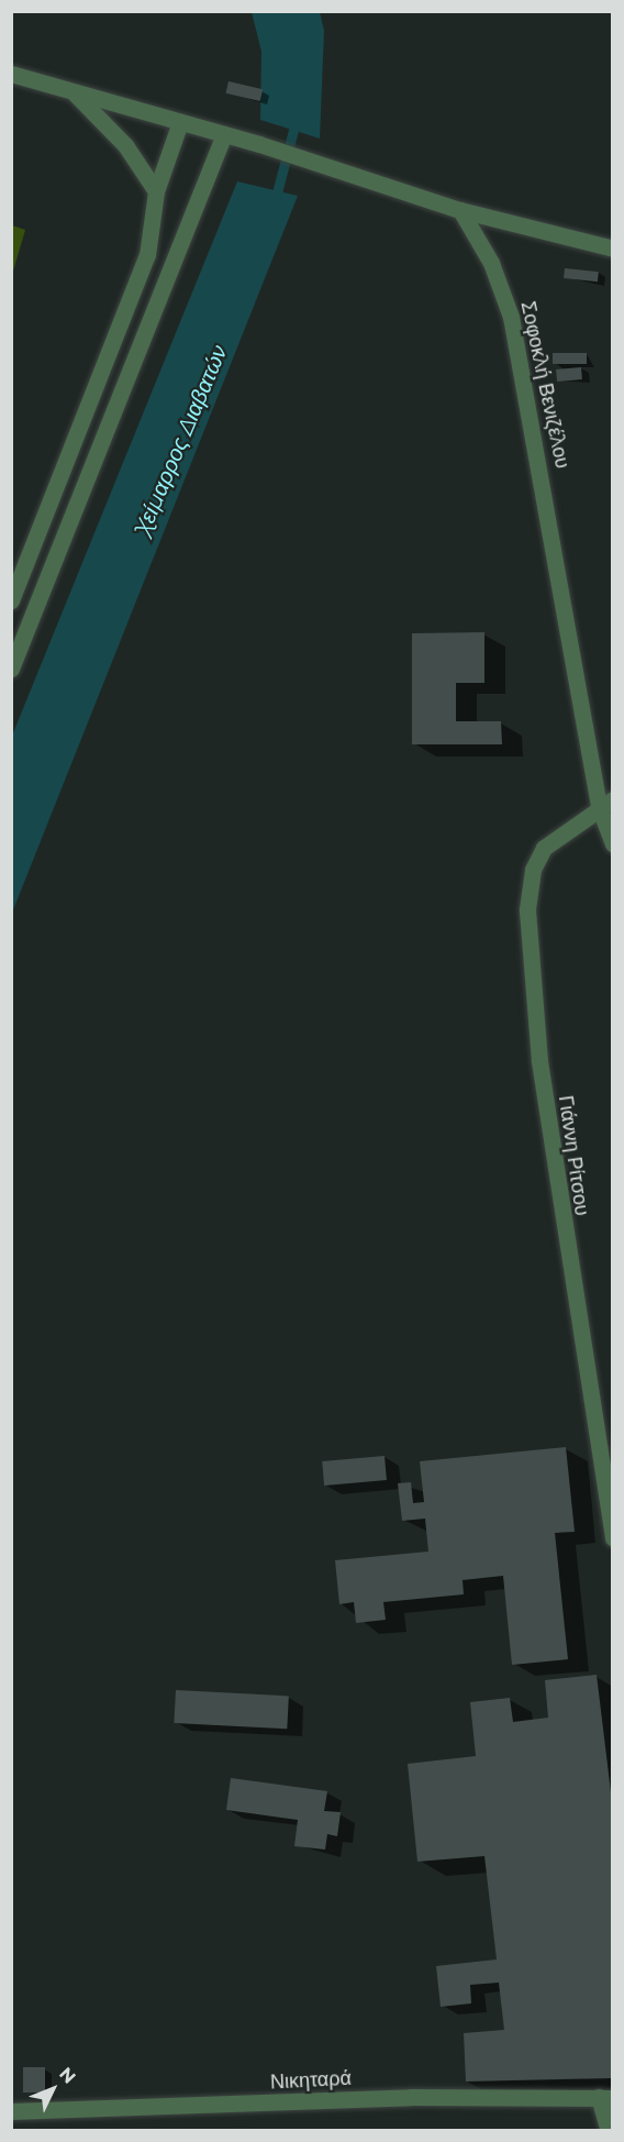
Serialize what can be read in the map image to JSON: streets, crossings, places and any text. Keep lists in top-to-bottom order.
{
  "streets": {
    "street": ["Σοφοκλή Βενιζέλου", "Γιάννη Ρίτσου", "Νικηταρά"]
  },
  "crossings": [
    ["Σοφοκλή Βενιζέλου", "Γιάννη Ρίτσου"]
  ],
  "water": ["Χείμαρρος Διαβατών"],
  "north": "top right"
}
